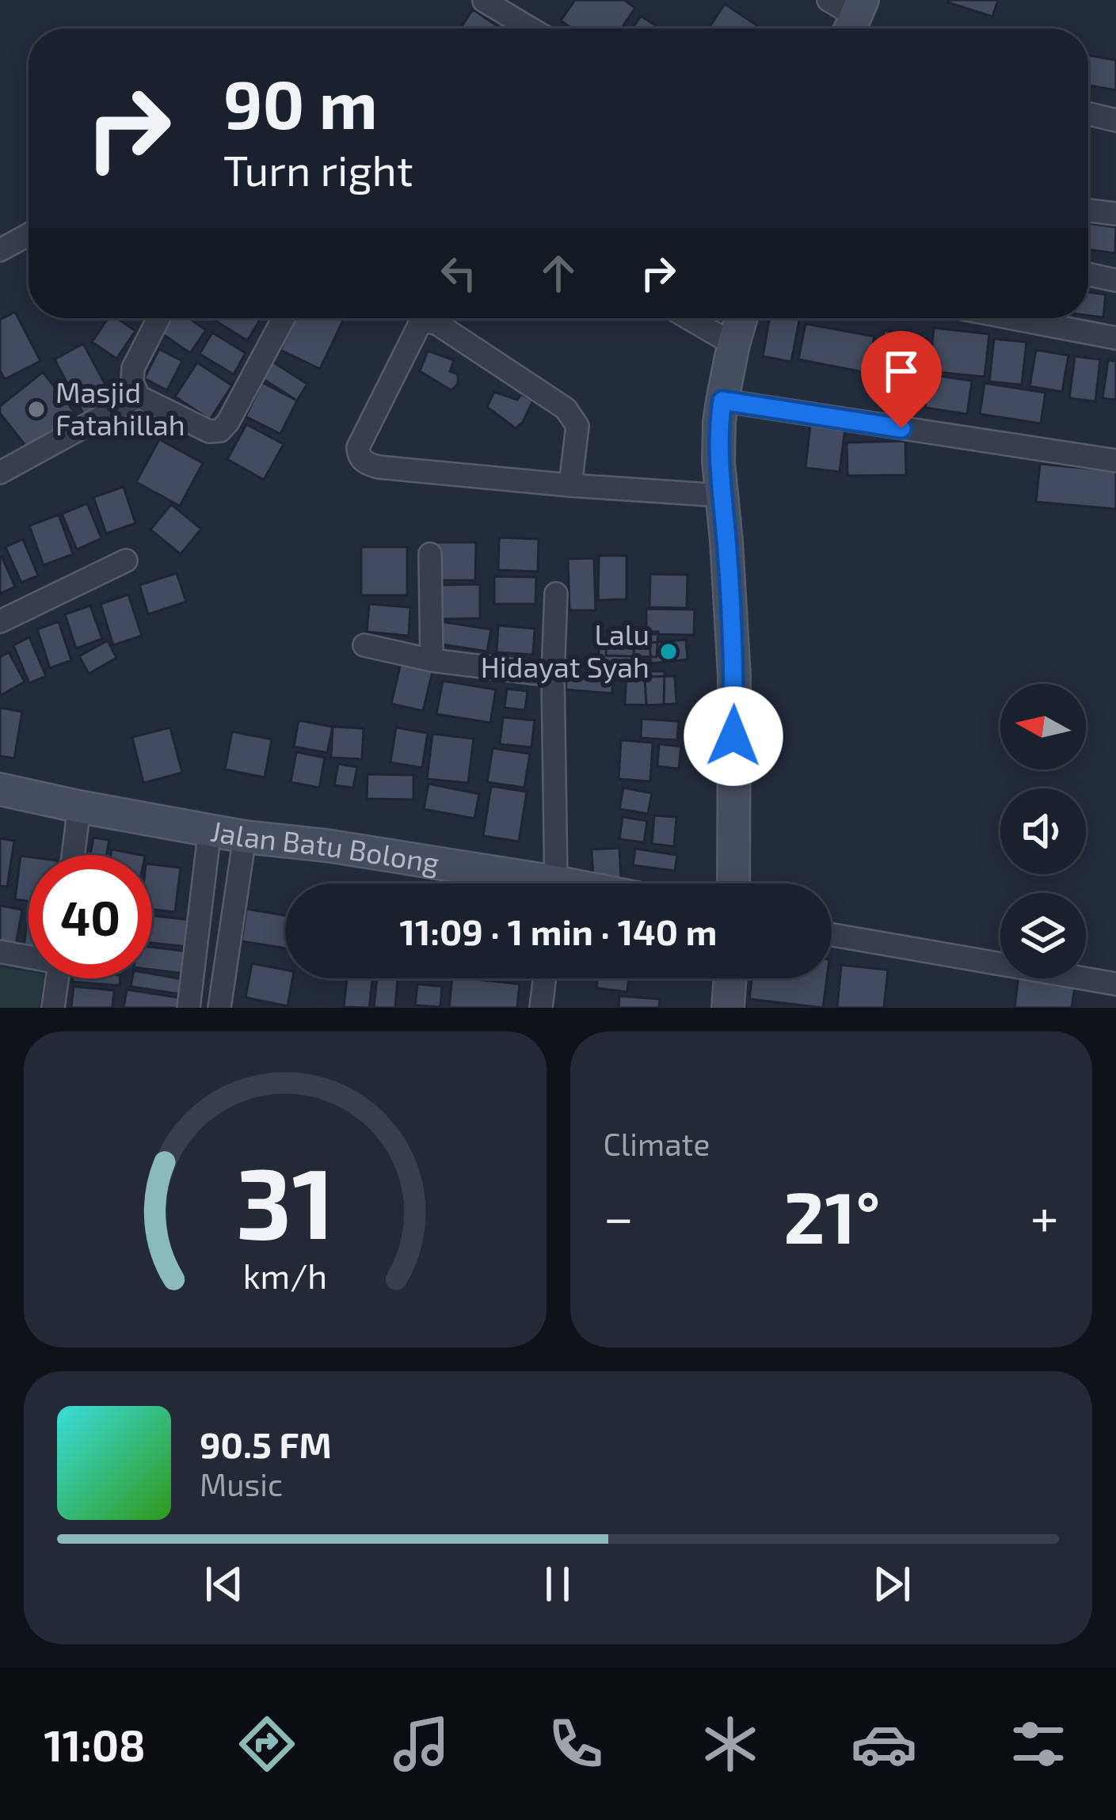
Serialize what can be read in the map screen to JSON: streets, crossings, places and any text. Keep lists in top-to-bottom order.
{
  "streets": {
    "street": ["Jalan Batu Bolong"]
  },
  "places": ["Masjid Fatahillah", "Lalu Hidayat Syah"],
  "north": "left",
  "page": {
    "turn": ["90 m", "Turn right"],
    "limit": "40",
    "trip": "11:09 · 1 min · 140 m",
    "tile": "Climate",
    "heat": ["−", "21°", "+"],
    "song": ["90.5 FM", "Music"],
    "tabs": "11:08",
    "gauge": ["31", "km/h"]
  }
}
